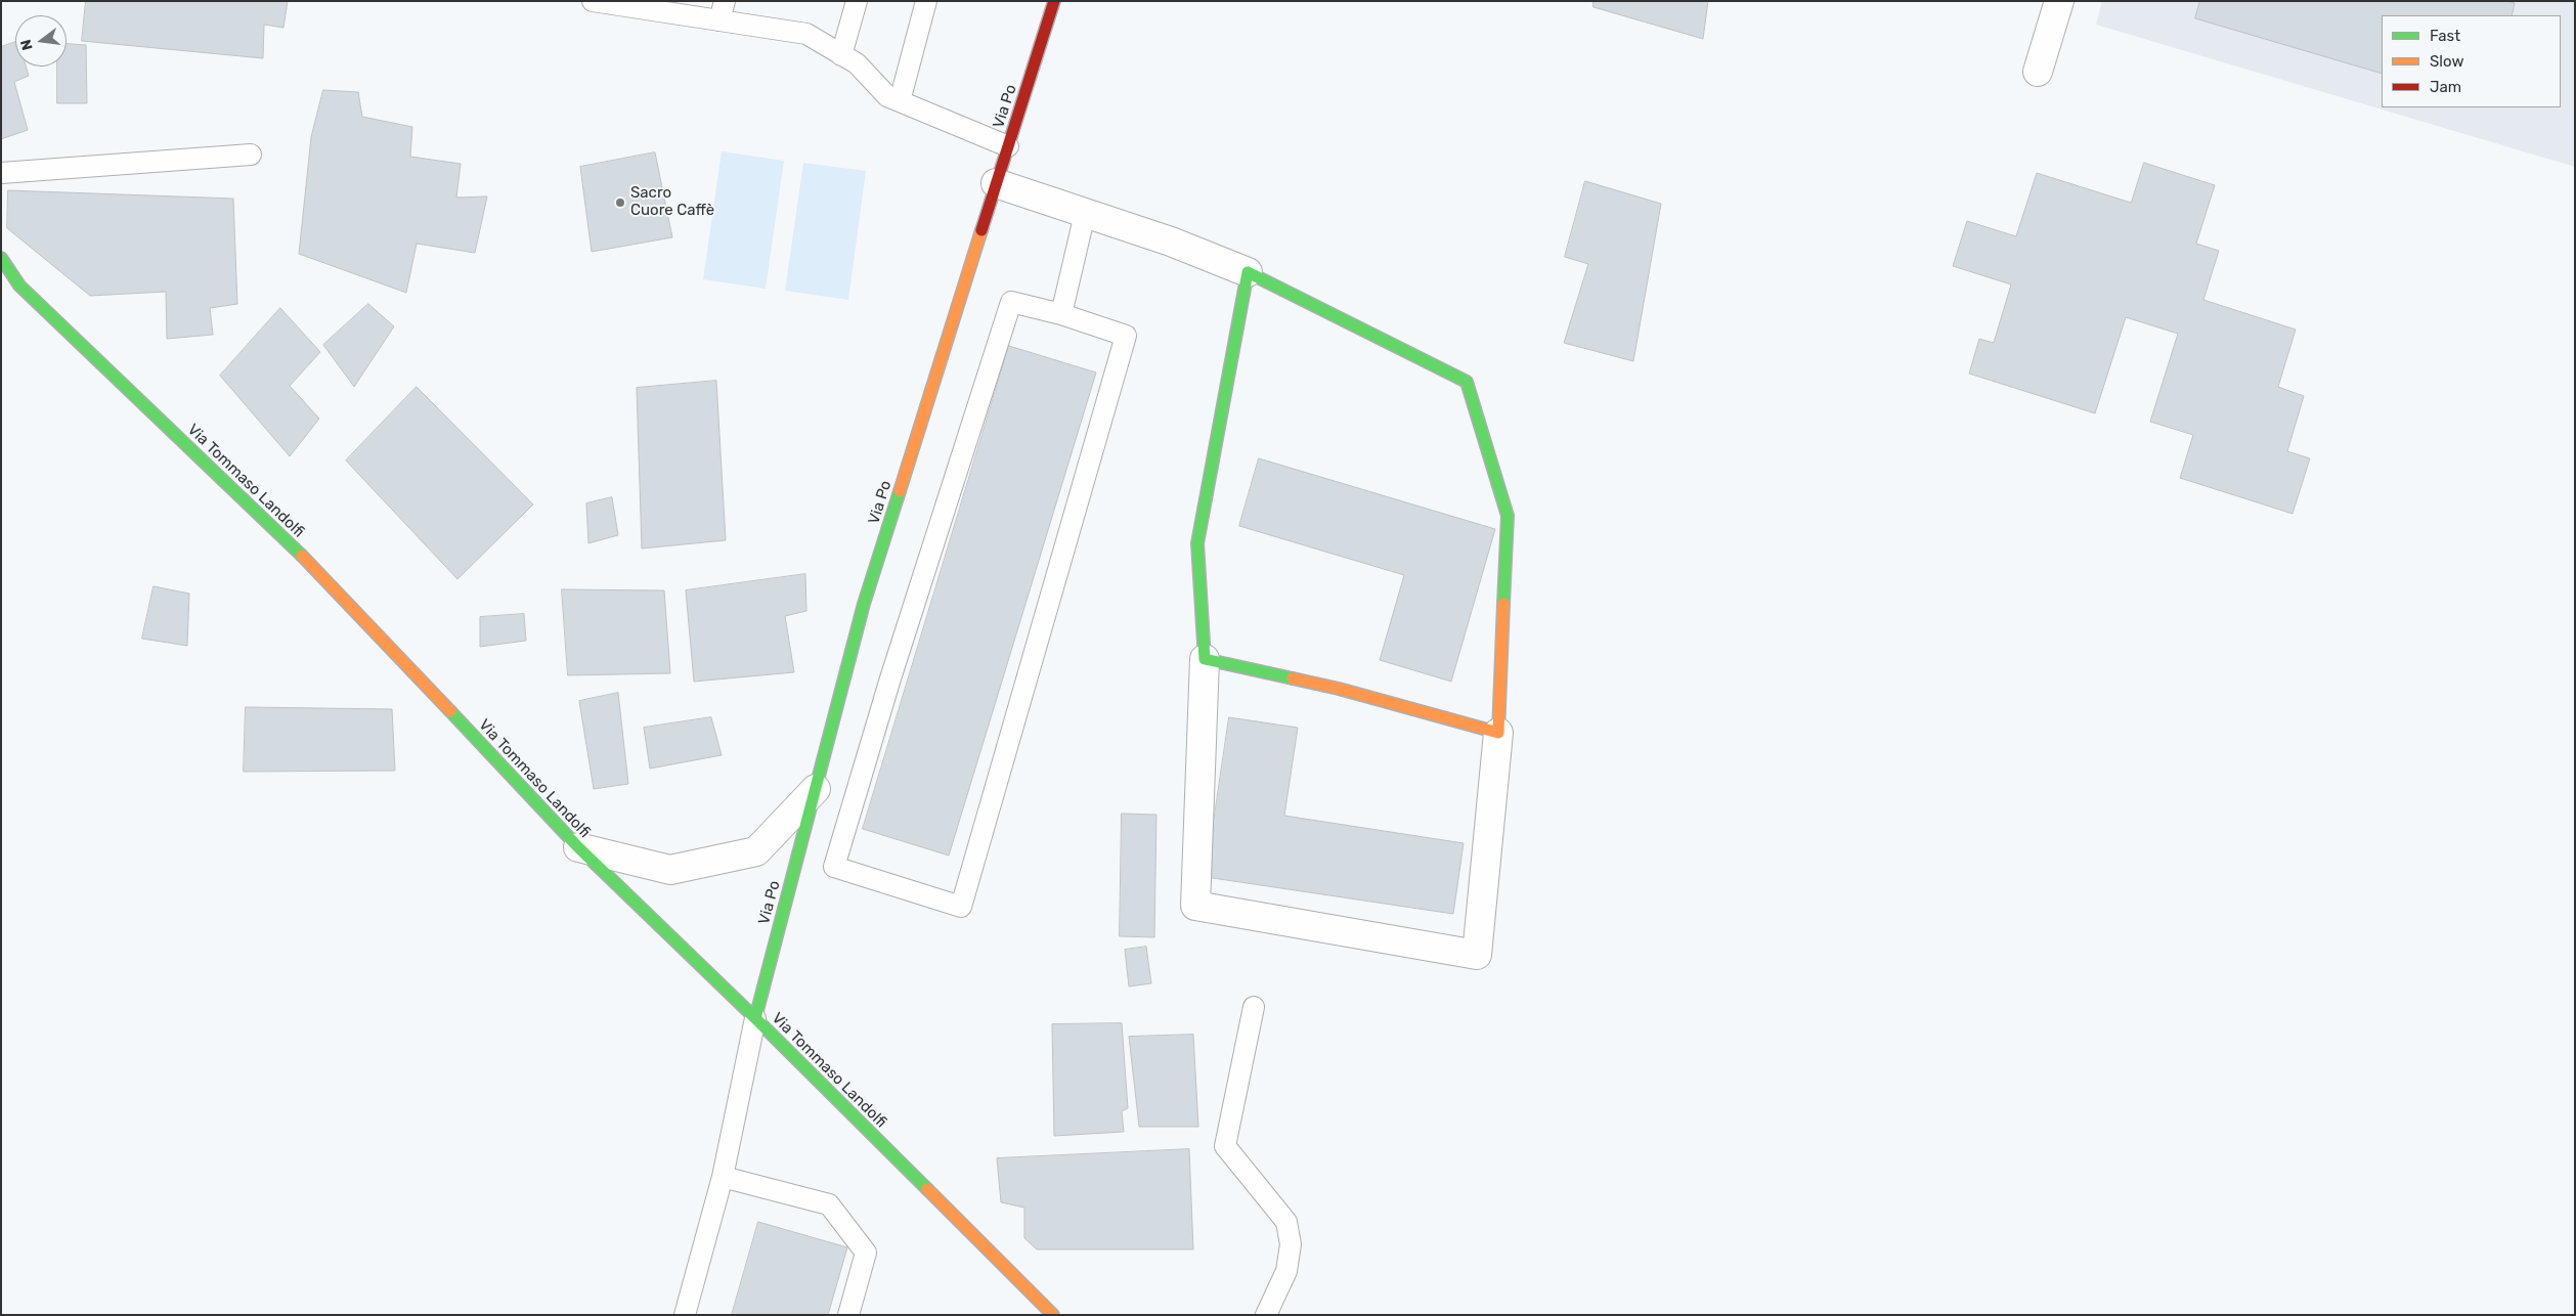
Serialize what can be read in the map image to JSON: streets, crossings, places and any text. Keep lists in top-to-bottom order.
{
  "streets": {
    "street": ["Via Po", "Via Tommaso Landolfi"]
  },
  "crossings": [
    ["Via Po", "Via Tommaso Landolfi"]
  ],
  "places": ["Sacro Cuore Caffè"],
  "legend": ["Fast", "Slow", "Jam"],
  "north": "left"
}
